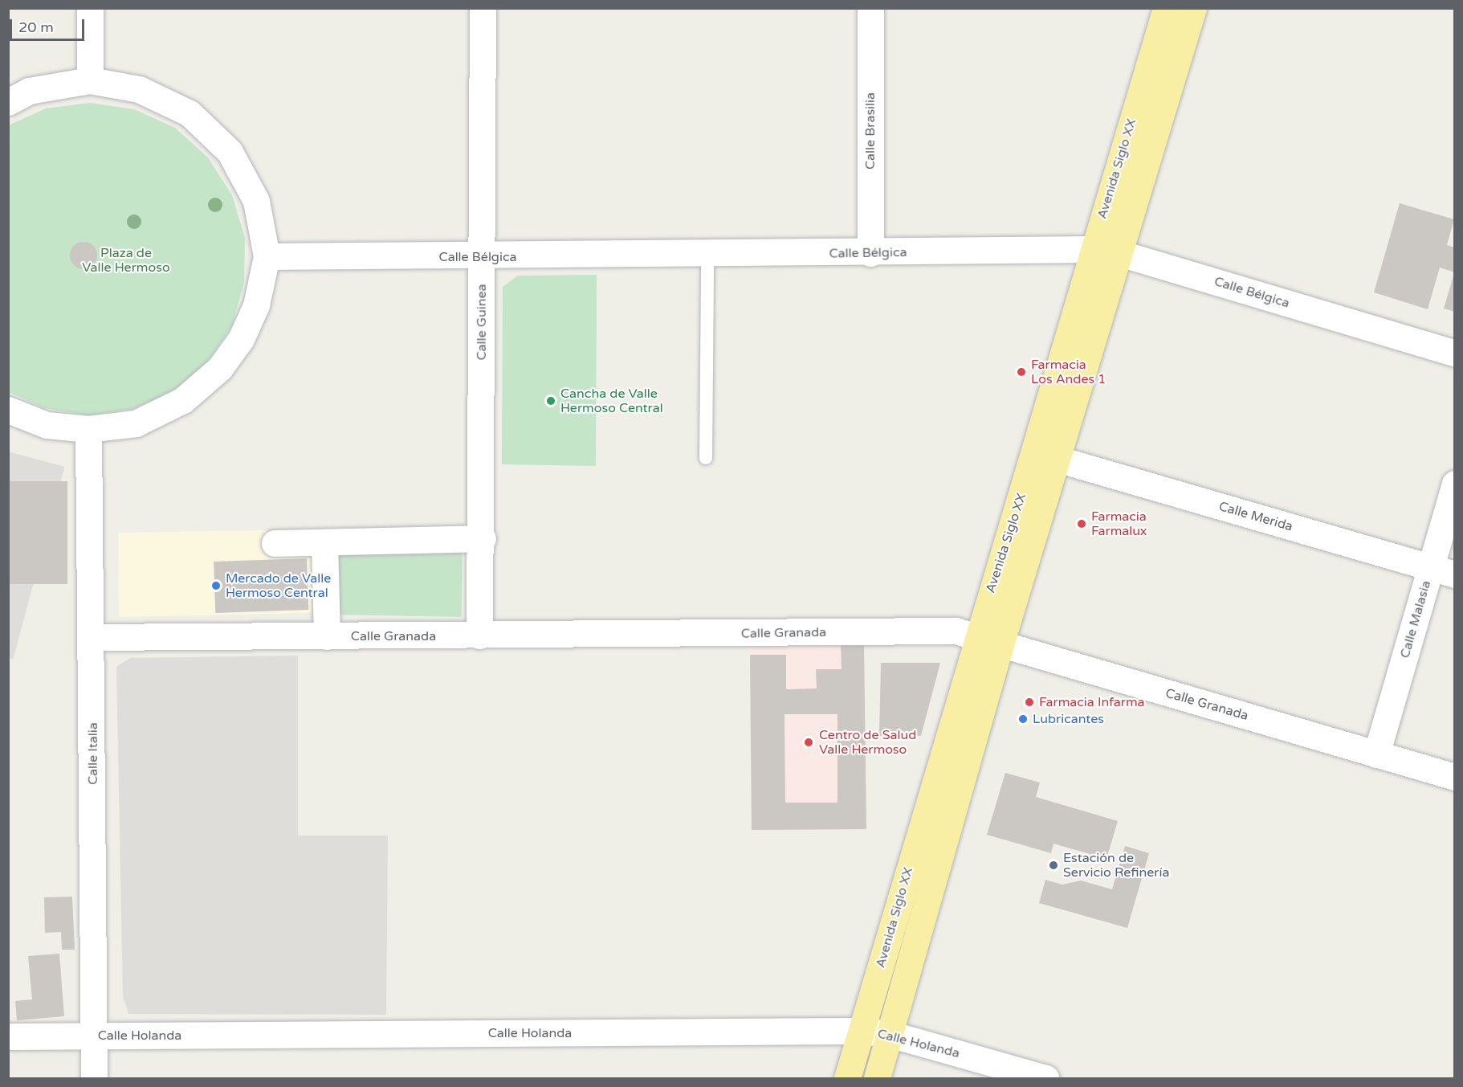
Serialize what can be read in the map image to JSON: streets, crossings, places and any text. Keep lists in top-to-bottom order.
{
  "streets": {
    "highway": ["Avenida Siglo XX"],
    "street": [
      "Calle Brasilia",
      "Calle Bélgica",
      "Calle Guinea",
      "Calle Merida",
      "Calle Malasia",
      "Calle Granada",
      "Calle Italia",
      "Calle Holanda"
    ]
  },
  "crossings": [
    ["Calle Brasilia", "Calle Bélgica"],
    ["Avenida Siglo XX", "Calle Bélgica"],
    ["Avenida Siglo XX", "Calle Merida"],
    ["Avenida Siglo XX", "Calle Granada"],
    ["Avenida Siglo XX", "Calle Holanda"],
    ["Calle Bélgica", "Calle Guinea"],
    ["Calle Guinea", "Calle Granada"],
    ["Calle Merida", "Calle Malasia"],
    ["Calle Malasia", "Calle Granada"],
    ["Calle Granada", "Calle Italia"],
    ["Calle Italia", "Calle Holanda"]
  ],
  "parks": ["Plaza de Valle Hermoso"],
  "places": [
    "Farmacia Los Andes 1",
    "Cancha de Valle Hermoso Central",
    "Farmacia Farmalux",
    "Mercado de Valle Hermoso Central",
    "Farmacia Infarma",
    "Lubricantes",
    "Centro de Salud Valle Hermoso",
    "Estación de Servicio Refinería"
  ],
  "scale_bar": "20 m"
}
